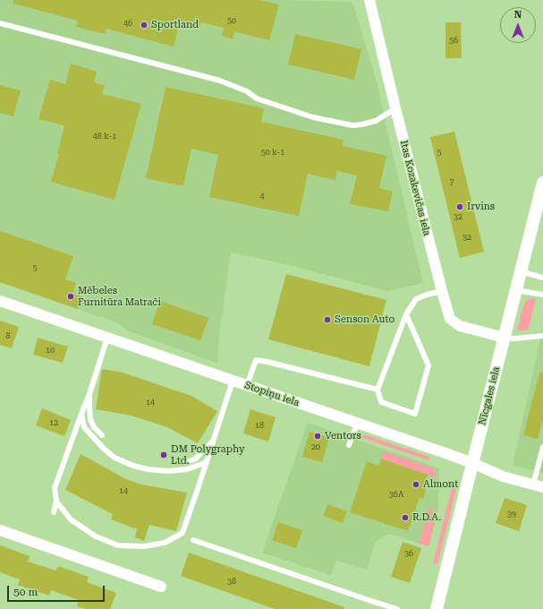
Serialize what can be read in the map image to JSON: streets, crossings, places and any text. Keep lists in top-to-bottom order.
{
  "streets": {
    "street": ["Itas Kozakevičas iela", "Stopiņu iela", "Nīcgales iela"]
  },
  "crossings": [
    ["Itas Kozakevičas iela", "Nīcgales iela"],
    ["Stopiņu iela", "Nīcgales iela"]
  ],
  "places": [
    "Sportland",
    "Irvins",
    "Mēbeles Furnitūra Matrači",
    "Senson Auto",
    "Ventors",
    "DM Polygraphy Ltd.",
    "Almont",
    "R.D.A."
  ],
  "house_numbers": [
    "50",
    "46",
    "56",
    "48 k-1",
    "50 k-1",
    "5",
    "7",
    "4",
    "32",
    "32",
    "5",
    "8",
    "10",
    "14",
    "12",
    "18",
    "20",
    "14",
    "36A",
    "39",
    "36",
    "38"
  ],
  "scale_bar": "50 m",
  "north": "top"
}
